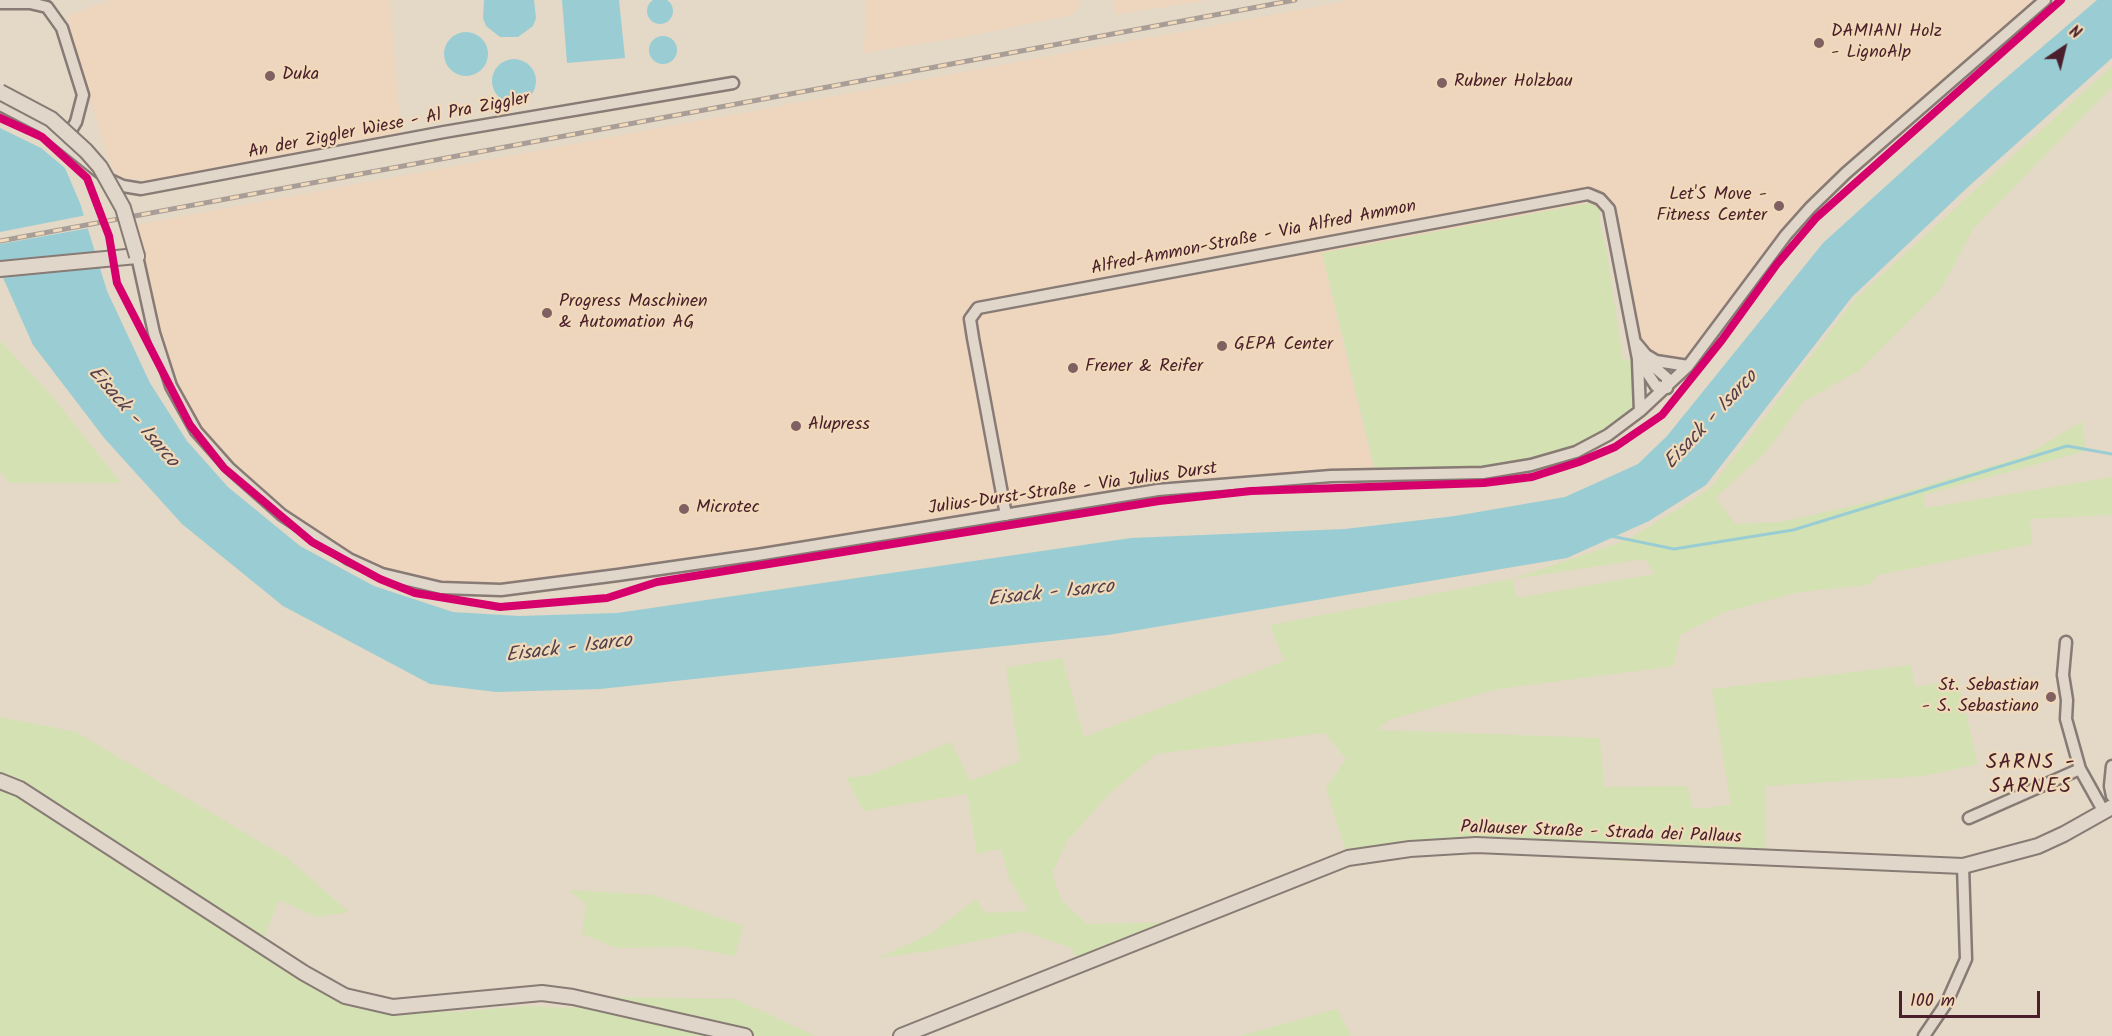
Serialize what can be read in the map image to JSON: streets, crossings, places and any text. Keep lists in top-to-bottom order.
{
  "streets": {
    "street": [
      "An der Ziggler Wiese - Al Pra Ziggler",
      "Alfred-Ammon-Straße - Via Alfred Ammon",
      "Julius-Durst-Straße - Via Julius Durst",
      "Pallauser Straße - Strada dei Pallaus"
    ]
  },
  "crossings": [
    ["Alfred-Ammon-Straße - Via Alfred Ammon", "Julius-Durst-Straße - Via Julius Durst"]
  ],
  "districts": ["SARNS - SARNES"],
  "water": ["Eisack - Isarco"],
  "places": [
    "DAMIANI Holz - LignoAlp",
    "Duka",
    "Rubner Holzbau",
    "Let'S Move - Fitness Center",
    "Progress Maschinen & Automation AG",
    "GEPA Center",
    "Frener & Reifer",
    "Alupress",
    "Microtec",
    "St. Sebastian - S. Sebastiano"
  ],
  "scale_bar": "100 m",
  "north": "top right"
}
